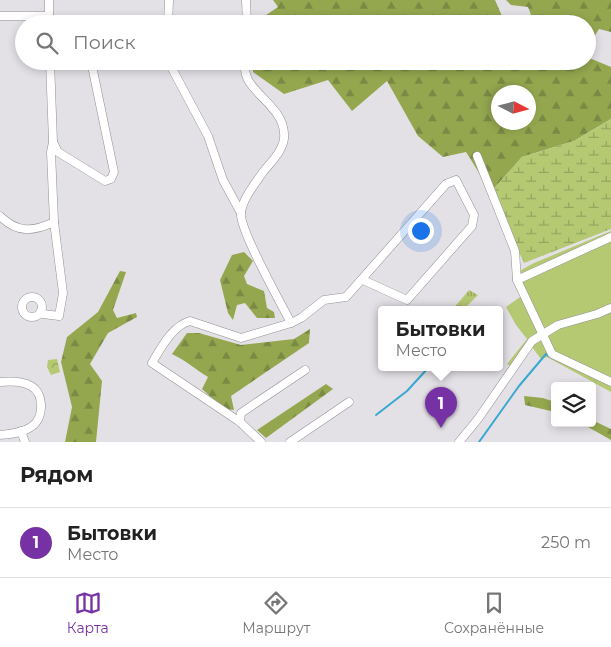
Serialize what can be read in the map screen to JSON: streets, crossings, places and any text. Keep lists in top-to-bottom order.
{
  "north": "right",
  "page": {
    "search": "Поиск",
    "popup": ["Бытовки", "Место"],
    "pins": "1",
    "heading": "Рядом",
    "list": [
      {
        "mark": "1",
        "name": "Бытовки",
        "note": "Место",
        "value": "250 m"
      }
    ],
    "nav": ["Карта", "Маршрут", "Сохранённые"]
  }
}
